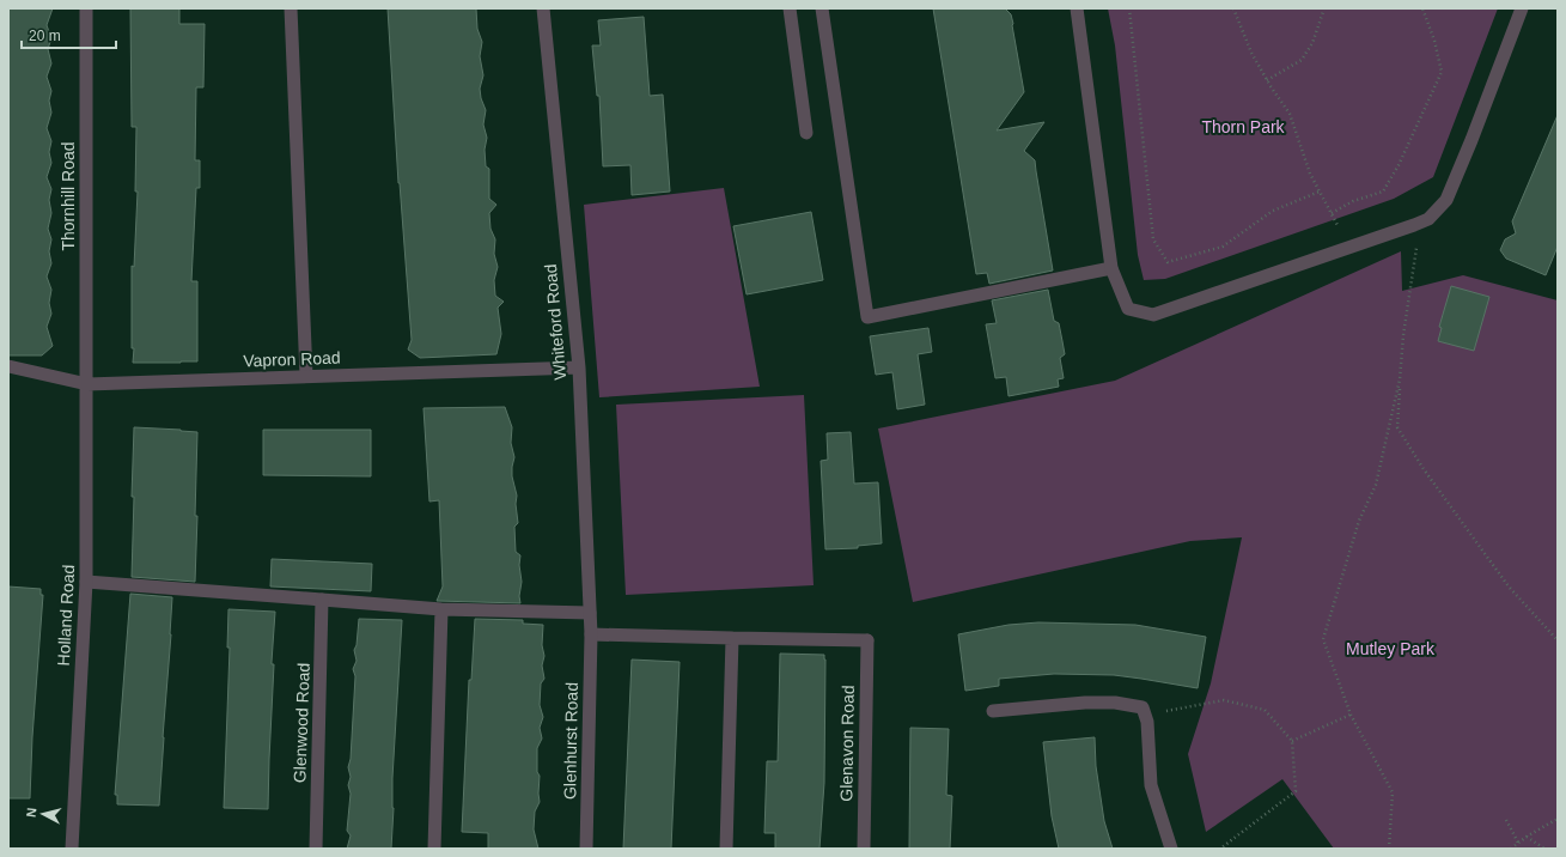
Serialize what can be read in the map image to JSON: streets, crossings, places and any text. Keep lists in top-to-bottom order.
{
  "streets": {
    "street": [
      "Thornhill Road",
      "Whiteford Road",
      "Vapron Road",
      "Holland Road",
      "Glenwood Road",
      "Glenhurst Road",
      "Glenavon Road"
    ]
  },
  "crossings": [
    ["Thornhill Road", "Vapron Road"],
    ["Thornhill Road", "Holland Road"],
    ["Whiteford Road", "Vapron Road"],
    ["Whiteford Road", "Glenhurst Road"],
    ["Vapron Road", "Holland Road"]
  ],
  "parks": ["Thorn Park", "Mutley Park"],
  "scale_bar": "20 m",
  "north": "left"
}
